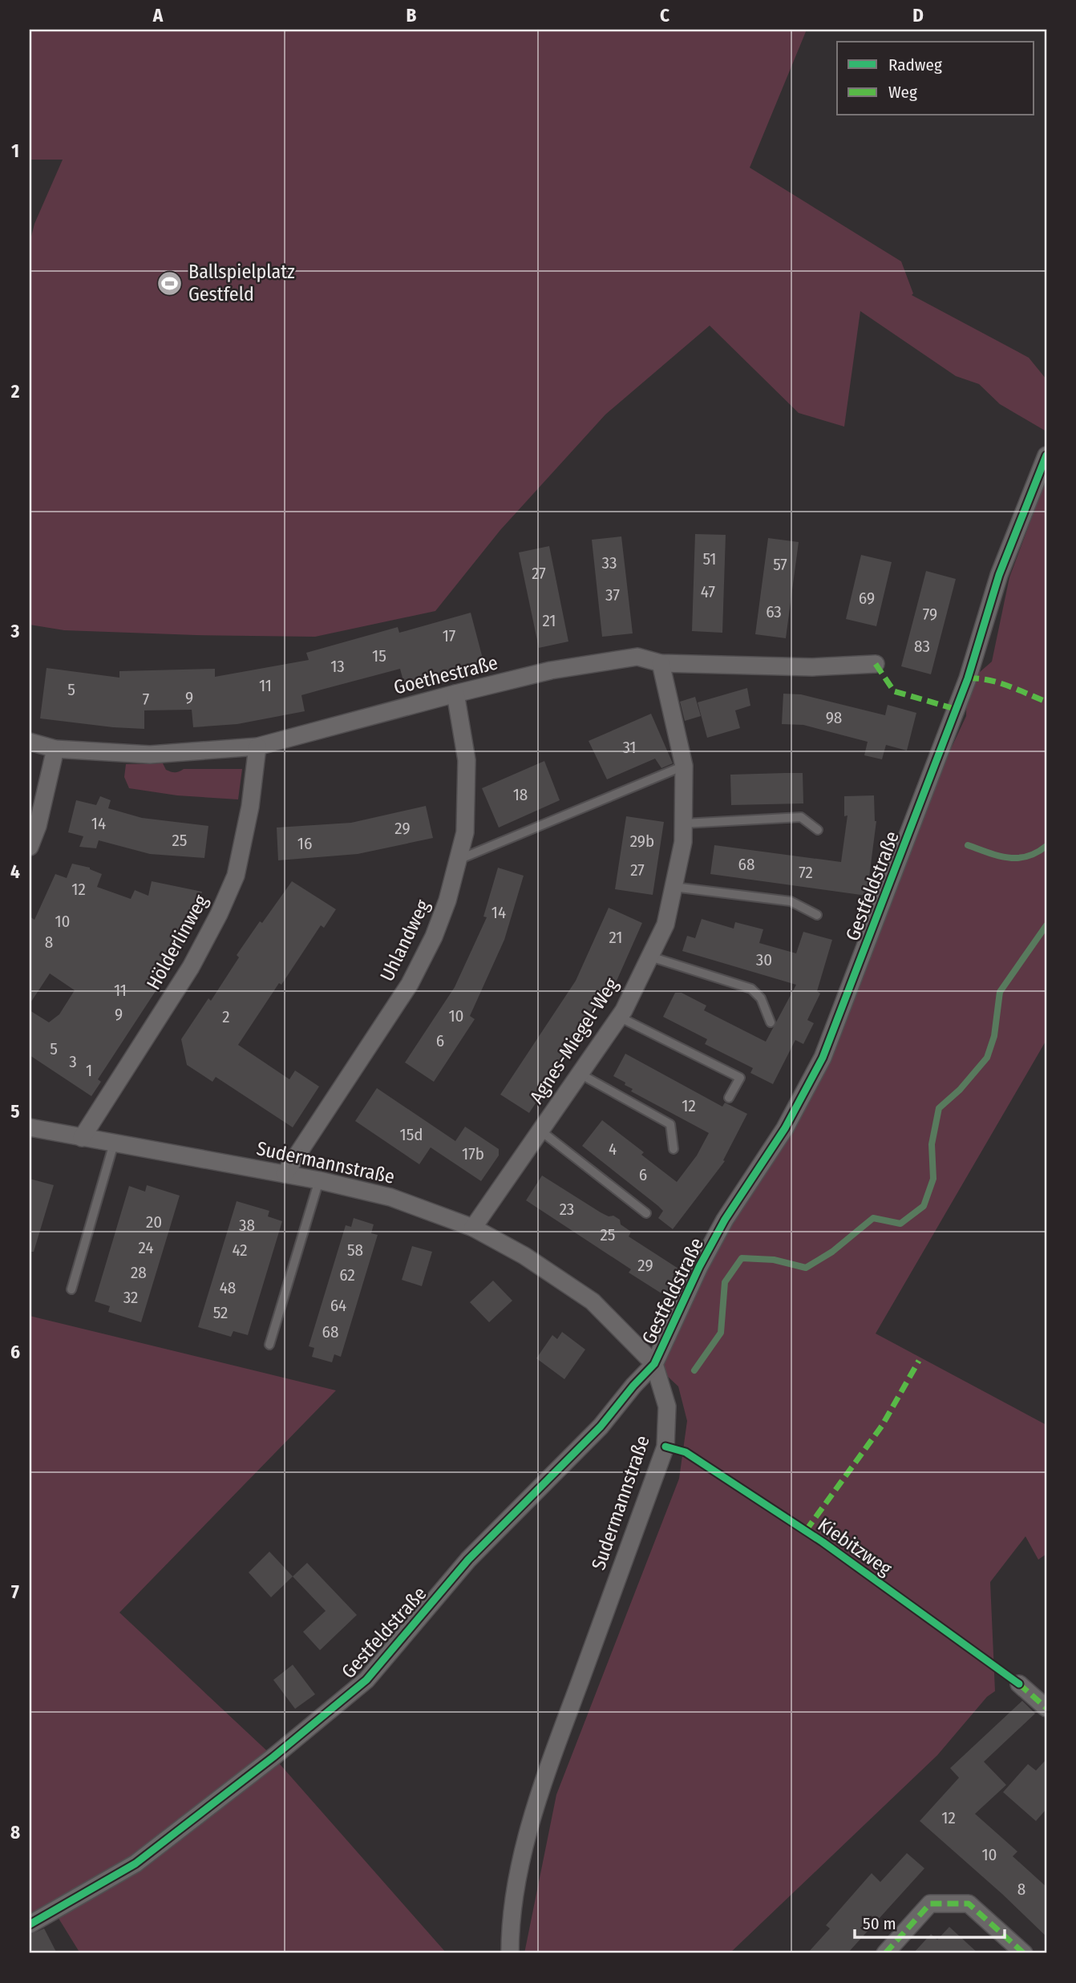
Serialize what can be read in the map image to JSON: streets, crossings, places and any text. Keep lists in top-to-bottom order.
{
  "streets": {
    "street": [
      "Goethestraße",
      "Gestfeldstraße",
      "Uhlandweg",
      "Hölderlinweg",
      "Agnes-Miegel-Weg",
      "Sudermannstraße"
    ],
    "cycle path": ["Kiebitzweg"]
  },
  "crossings": [
    ["Goethestraße", "Uhlandweg"],
    ["Goethestraße", "Hölderlinweg"],
    ["Goethestraße", "Agnes-Miegel-Weg"],
    ["Gestfeldstraße", "Sudermannstraße"],
    ["Uhlandweg", "Sudermannstraße"],
    ["Hölderlinweg", "Sudermannstraße"],
    ["Agnes-Miegel-Weg", "Sudermannstraße"]
  ],
  "places": {
    "sports": ["Ballspielplatz Gestfeld"]
  },
  "house_numbers": [
    "51",
    "33",
    "57",
    "27",
    "47",
    "37",
    "69",
    "63",
    "79",
    "21",
    "17",
    "83",
    "15",
    "13",
    "11",
    "5",
    "9",
    "7",
    "98",
    "31",
    "18",
    "14",
    "29",
    "25",
    "29b",
    "16",
    "68",
    "27",
    "72",
    "12",
    "14",
    "10",
    "21",
    "8",
    "30",
    "11",
    "9",
    "10",
    "2",
    "6",
    "5",
    "3",
    "1",
    "12",
    "15d",
    "4",
    "17b",
    "6",
    "23",
    "20",
    "38",
    "25",
    "24",
    "42",
    "58",
    "29",
    "28",
    "62",
    "48",
    "32",
    "64",
    "52",
    "68",
    "12",
    "10",
    "8"
  ],
  "legend": ["Radweg", "Weg"],
  "scale_bar": "50 m",
  "grid": {
    "columns": [
      "A",
      "B",
      "C",
      "D"
    ],
    "rows": [
      "1",
      "2",
      "3",
      "4",
      "5",
      "6",
      "7",
      "8"
    ]
  }
}
